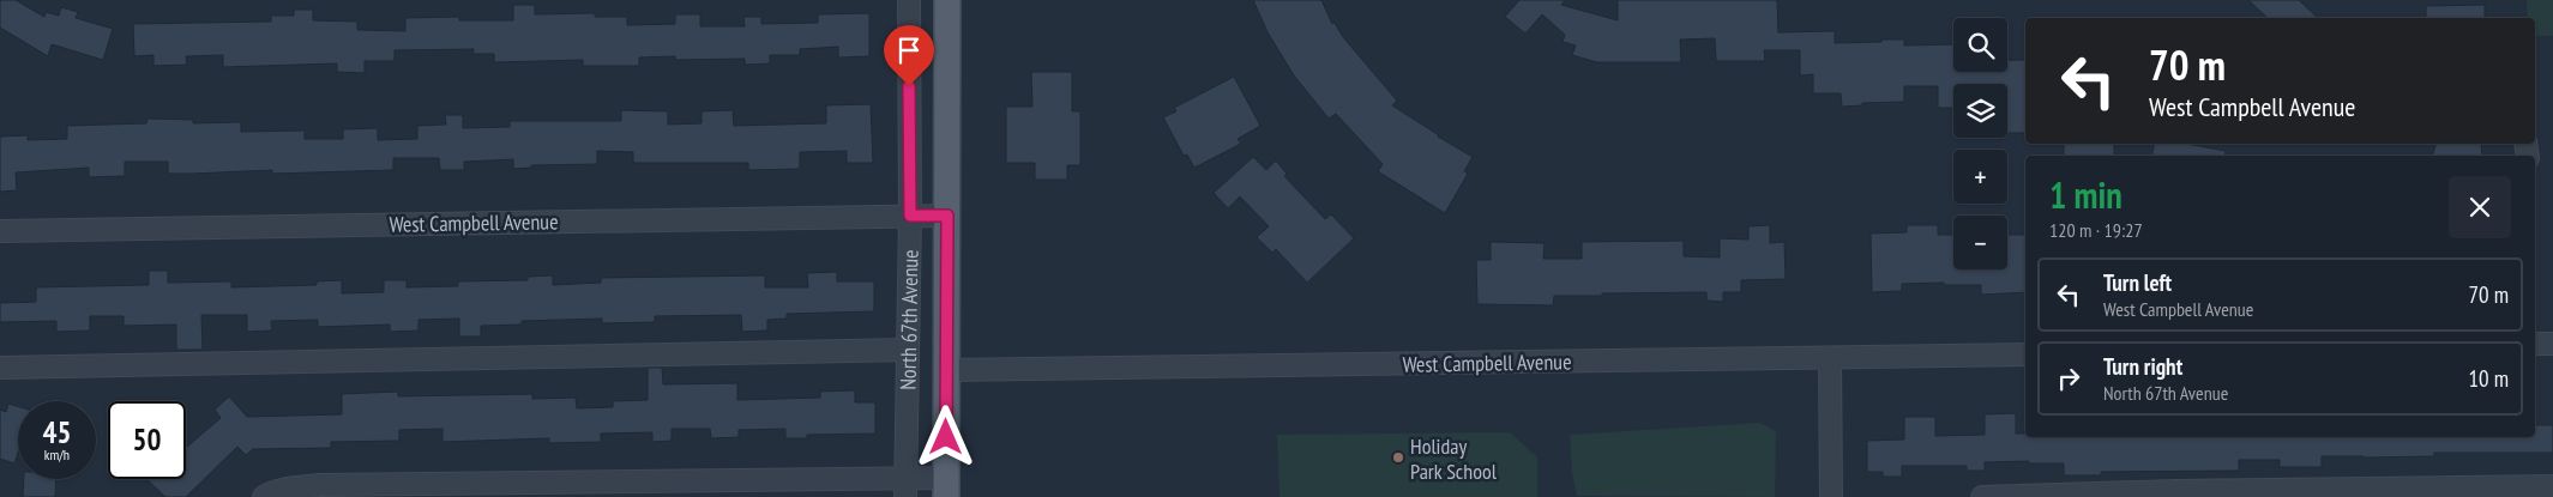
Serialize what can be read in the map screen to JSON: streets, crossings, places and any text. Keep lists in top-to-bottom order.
{
  "streets": {
    "main road": ["North 67th Avenue"],
    "street": ["West Campbell Avenue"]
  },
  "crossings": [
    ["West Campbell Avenue", "North 67th Avenue"]
  ],
  "places": ["Holiday Park School"],
  "page": {
    "map_buttons": ["+", "−"],
    "turn": ["70 m", "West Campbell Avenue"],
    "heading": ["1 min", "120 m · 19:27"],
    "list": [
      {
        "name": "Turn left",
        "note": "West Campbell Avenue",
        "value": "70 m"
      },
      {
        "name": "Turn right",
        "note": "North 67th Avenue",
        "value": "10 m"
      }
    ],
    "speed": "45 km/h",
    "limit": "50"
  }
}
